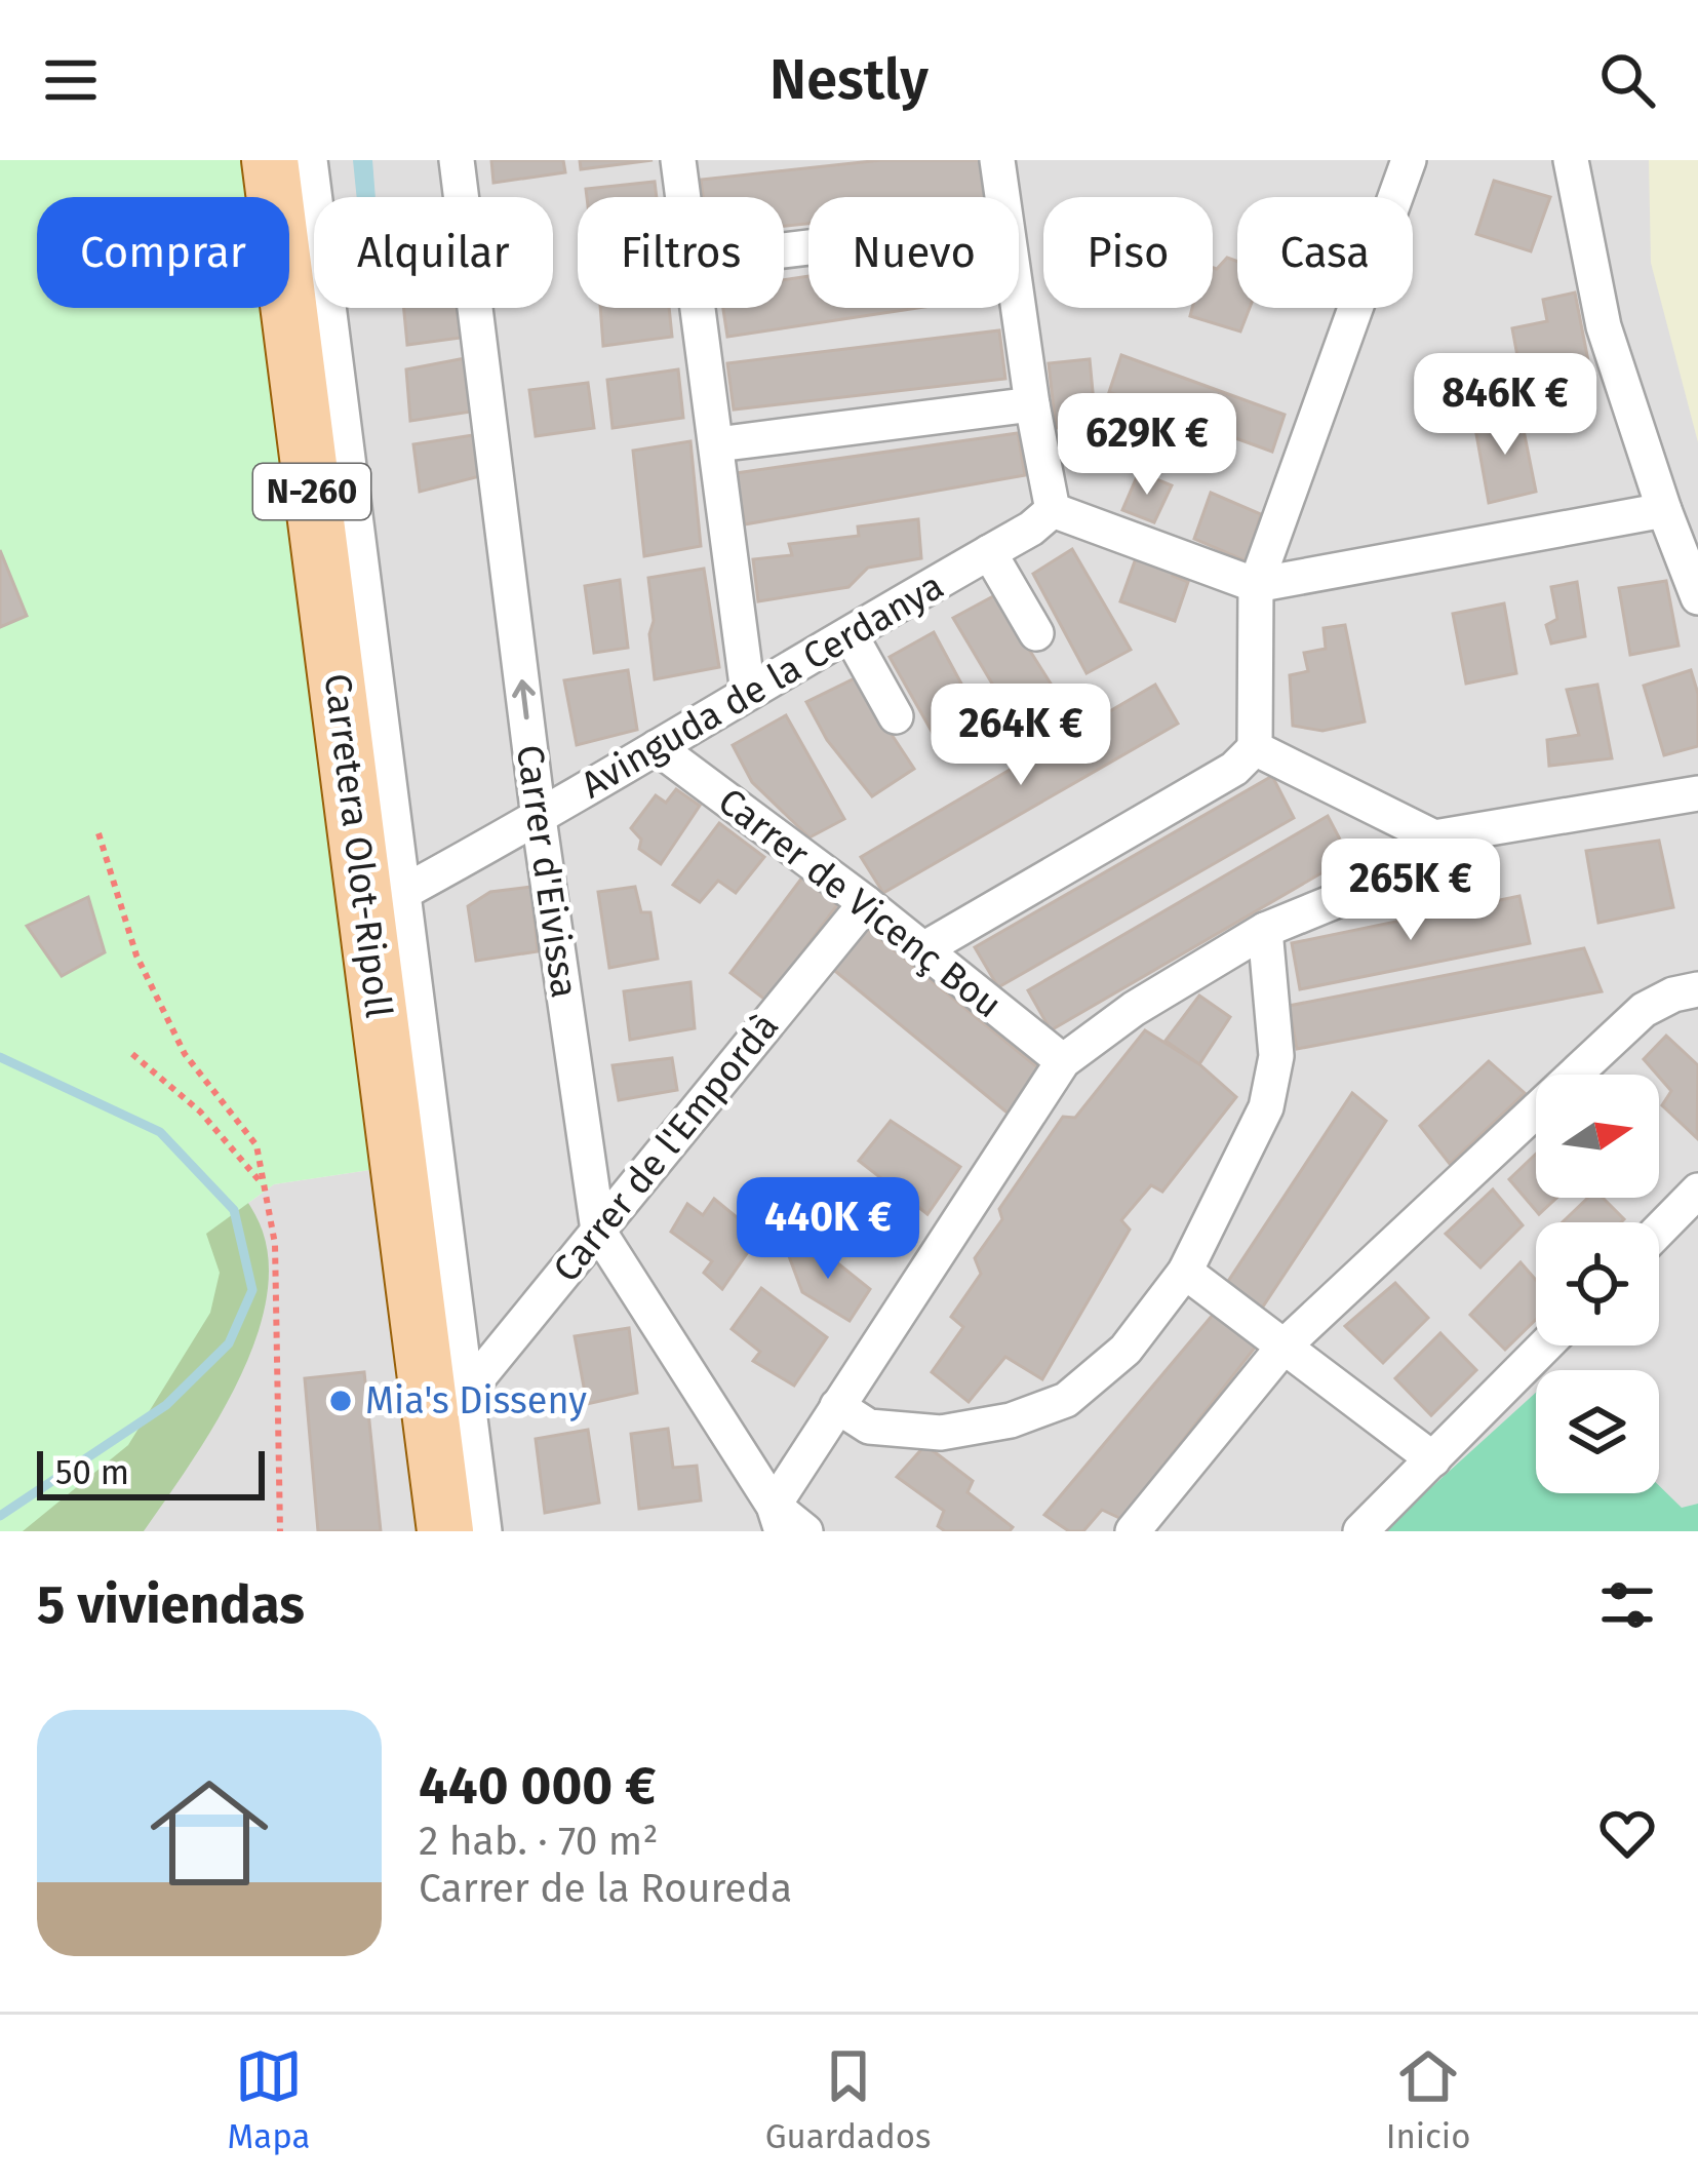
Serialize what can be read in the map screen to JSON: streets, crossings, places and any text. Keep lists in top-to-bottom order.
{
  "streets": {
    "main road": ["N-260", "Carretera Olot-Ripoll"],
    "street": [
      "Avinguda de la Cerdanya",
      "Carrer d'Eivissa",
      "Carrer de Vicenç Bou",
      "Carrer de l'Empordà"
    ]
  },
  "crossings": [
    ["Avinguda de la Cerdanya", "Carrer d'Eivissa"],
    ["Avinguda de la Cerdanya", "Carrer de Vicenç Bou"],
    ["Carrer d'Eivissa", "Carrer de l'Empordà"],
    ["Carrer de Vicenç Bou", "Carrer de l'Empordà"]
  ],
  "places": ["Mia's Disseny"],
  "scale_bar": "50 m",
  "north": "right",
  "page": {
    "header": "Nestly",
    "chip": [
      "Comprar",
      "Alquilar",
      "Filtros",
      "Nuevo",
      "Piso",
      "Casa"
    ],
    "price": [
      "846K €",
      "629K €",
      "264K €",
      "265K €",
      "440K €"
    ],
    "scale": "50 m",
    "heading": "5 viviendas",
    "list": [
      {
        "name": "440 000 €",
        "note": "2 hab. · 70 m² · Carrer de la Roureda"
      }
    ],
    "tabs": ["Mapa", "Guardados", "Inicio"]
  }
}
